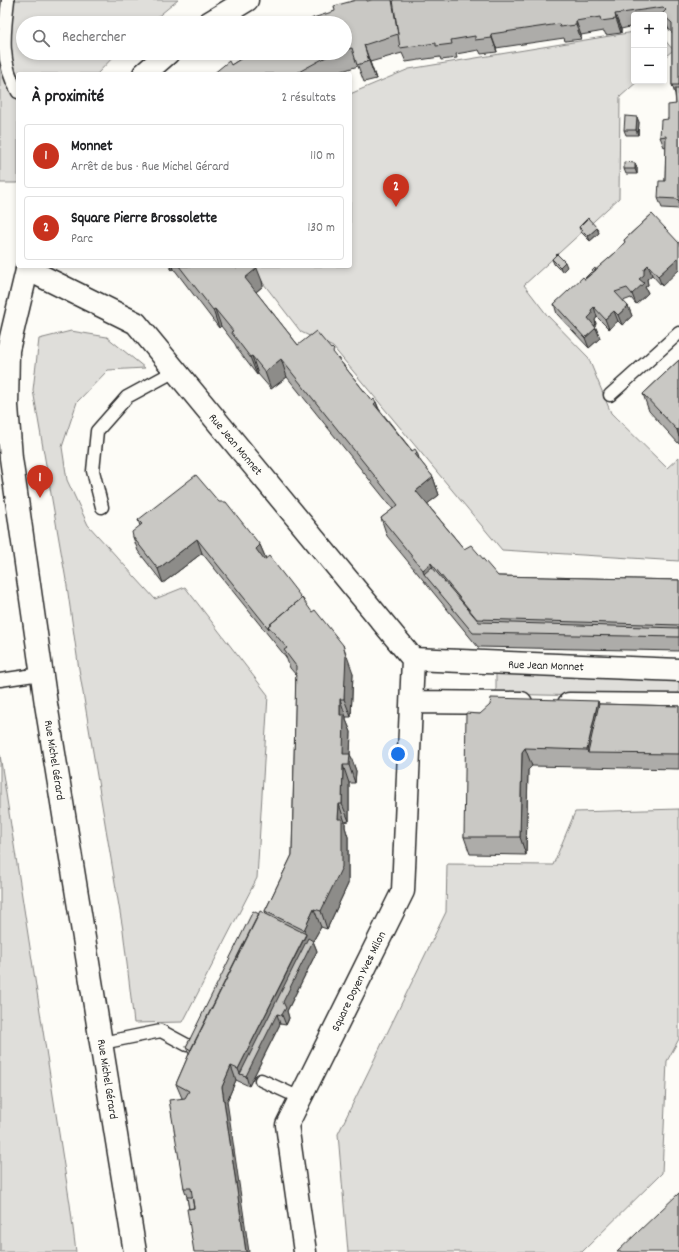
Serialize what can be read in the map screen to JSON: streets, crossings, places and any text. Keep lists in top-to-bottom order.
{
  "streets": {
    "street": ["Rue Jean Monnet", "Rue Michel Gérard", "Square Doyen Yves Milon"]
  },
  "page": {
    "map_buttons": ["+", "−"],
    "search": "Rechercher",
    "heading": ["À proximité", "2 résultats"],
    "list": [
      {
        "mark": "1",
        "name": "Monnet",
        "note": "Arrêt de bus · Rue Michel Gérard",
        "value": "110 m"
      },
      {
        "mark": "2",
        "name": "Square Pierre Brossolette",
        "note": "Parc",
        "value": "130 m"
      }
    ],
    "pins": ["2", "1"]
  }
}
